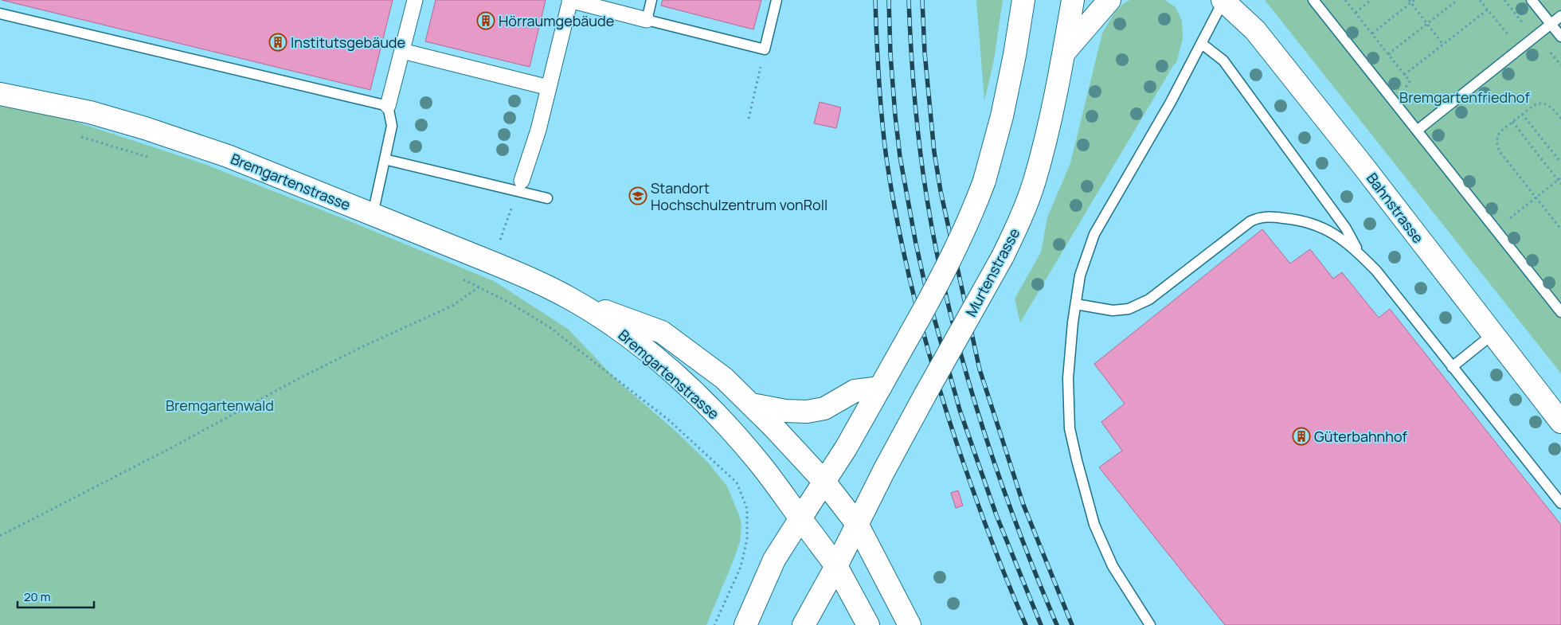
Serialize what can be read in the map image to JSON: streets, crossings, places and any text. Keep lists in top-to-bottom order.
{
  "streets": {
    "main road": ["Bremgartenstrasse", "Bahnstrasse", "Murtenstrasse"]
  },
  "parks": ["Bremgartenfriedhof", "Bremgartenwald"],
  "places": {
    "building": ["Hörraumgebäude", "Institutsgebäude", "Güterbahnhof"],
    "school or university": ["Standort Hochschulzentrum vonRoll"]
  },
  "scale_bar": "20 m"
}
